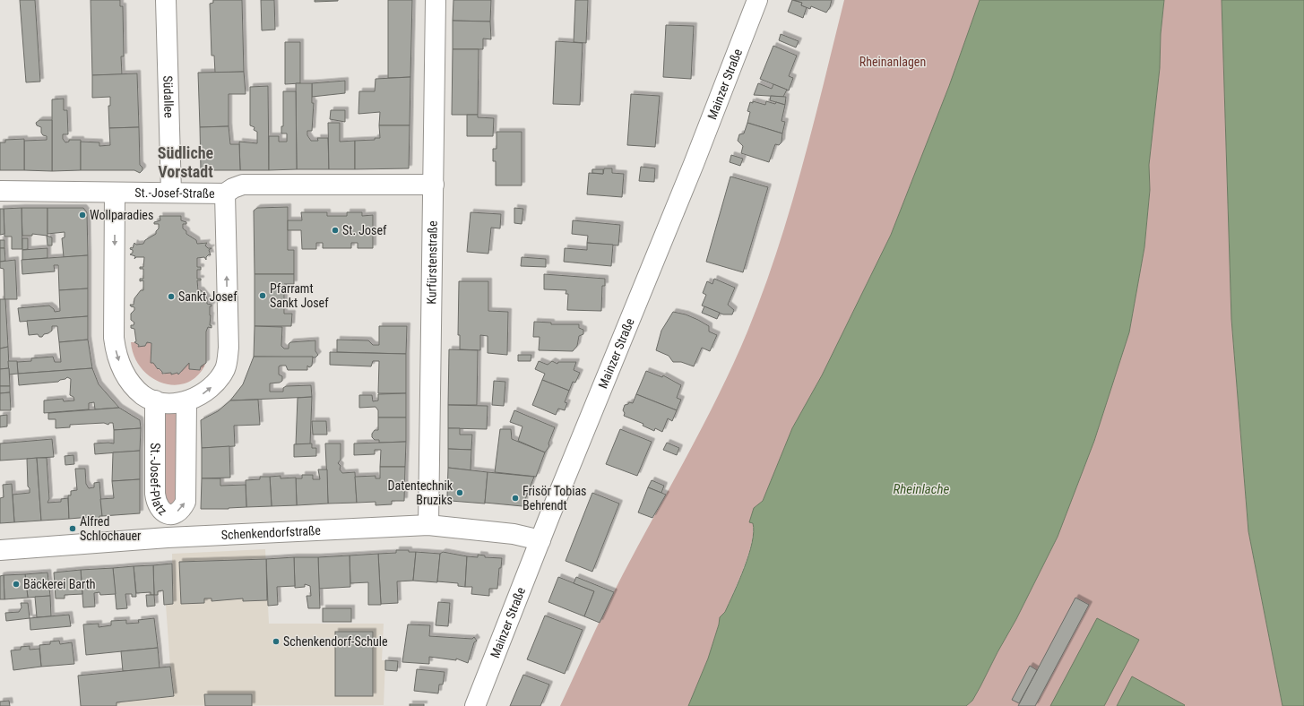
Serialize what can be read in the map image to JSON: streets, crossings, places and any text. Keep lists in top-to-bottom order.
{
  "streets": {
    "street": [
      "Mainzer Straße",
      "Südallee",
      "St.-Josef-Straße",
      "Kurfürstenstraße",
      "St.-Josef-Platz",
      "Schenkendorfstraße"
    ]
  },
  "crossings": [
    ["Mainzer Straße", "Schenkendorfstraße"],
    ["Südallee", "St.-Josef-Straße"],
    ["St.-Josef-Straße", "Kurfürstenstraße"],
    ["Kurfürstenstraße", "Schenkendorfstraße"]
  ],
  "districts": ["Südliche Vorstadt"],
  "water": ["Rheinlache"],
  "parks": ["Rheinanlagen"],
  "places": [
    "Wollparadies",
    "St. Josef",
    "Pfarramt Sankt Josef",
    "Sankt Josef",
    "Datentechnik Bruziks",
    "Frisör Tobias Behrendt",
    "Alfred Schlochauer",
    "Bäckerei Barth",
    "Schenkendorf-Schule"
  ]
}
